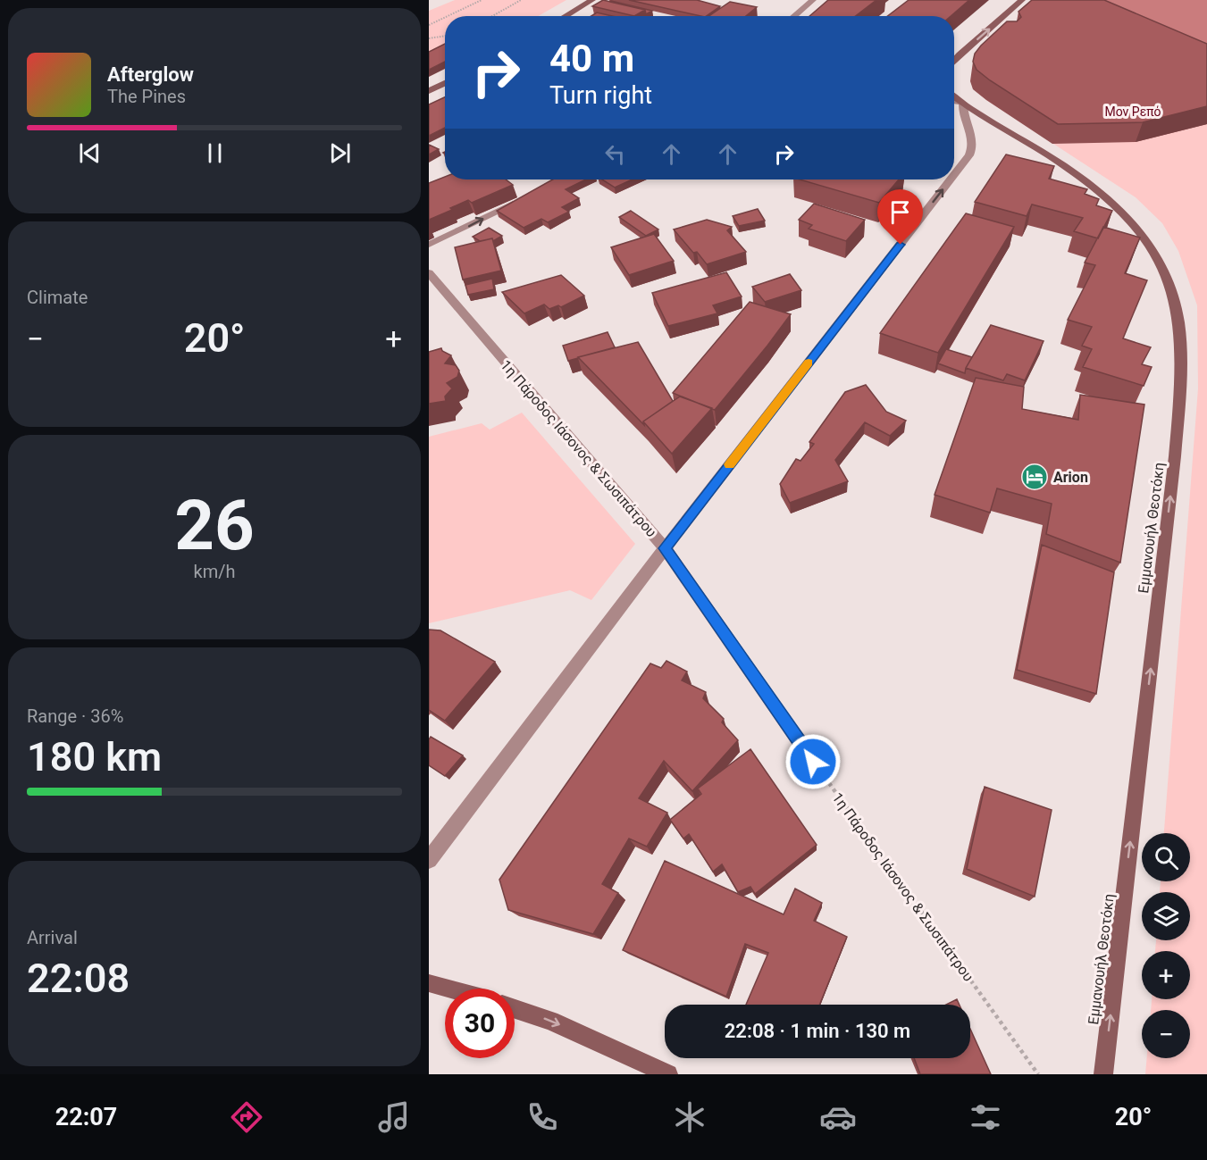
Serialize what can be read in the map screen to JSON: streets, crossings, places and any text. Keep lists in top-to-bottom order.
{
  "streets": {
    "main road": ["Εμμανουήλ Θεοτόκη"],
    "street": ["1η Πάροδος Ιάσονος & Σωσιπάτρου"]
  },
  "one_way": ["Εμμανουήλ Θεοτόκη"],
  "parks": ["Μον Ρεπό"],
  "places": {
    "hotel": ["Arion"]
  },
  "page": {
    "turn": ["40 m", "Turn right"],
    "song": ["Afterglow", "The Pines"],
    "tile": [
      "Climate",
      ["26", "km/h"],
      ["Range · 36%", "180 km"],
      ["Arrival", "22:08"]
    ],
    "heat": ["−", "20°", "+"],
    "map_buttons": ["+", "−"],
    "limit": "30",
    "trip": "22:08 · 1 min · 130 m",
    "tabs": ["22:07", "20°"]
  }
}
